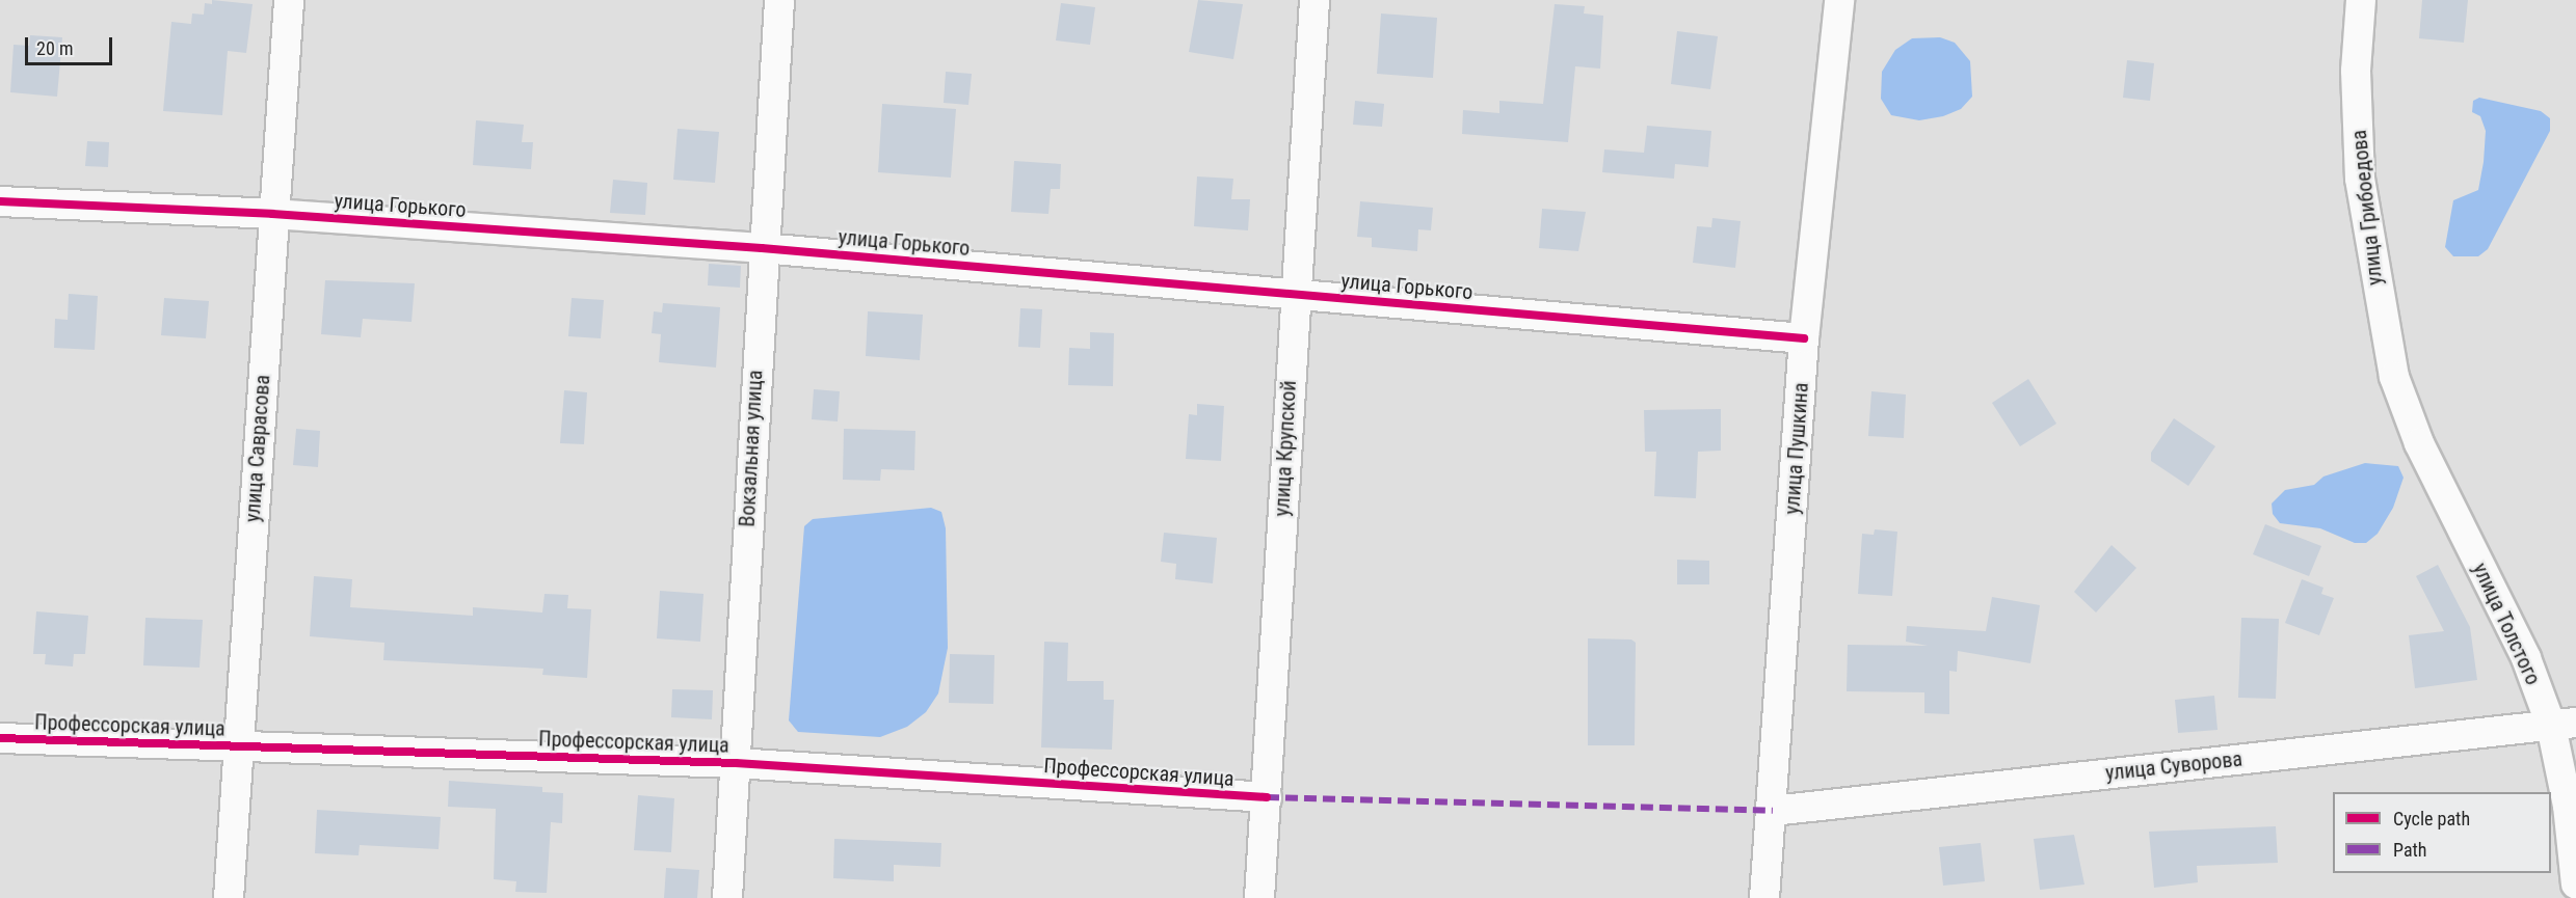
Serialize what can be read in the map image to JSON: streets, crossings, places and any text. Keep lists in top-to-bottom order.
{
  "streets": {
    "street": [
      "улица Горького",
      "улица Грибоедова",
      "улица Саврасова",
      "Вокзальная улица",
      "улица Крупской",
      "улица Пушкина",
      "улица Толстого",
      "Профессорская улица",
      "улица Суворова"
    ]
  },
  "crossings": [
    ["улица Горького", "улица Саврасова"],
    ["улица Горького", "Вокзальная улица"],
    ["улица Горького", "улица Крупской"],
    ["улица Горького", "улица Пушкина"],
    ["улица Грибоедова", "улица Толстого"],
    ["улица Саврасова", "Профессорская улица"],
    ["Вокзальная улица", "Профессорская улица"],
    ["улица Крупской", "Профессорская улица"],
    ["улица Пушкина", "улица Суворова"],
    ["улица Толстого", "улица Суворова"]
  ],
  "legend": ["Cycle path", "Path"],
  "scale_bar": "20 m"
}
